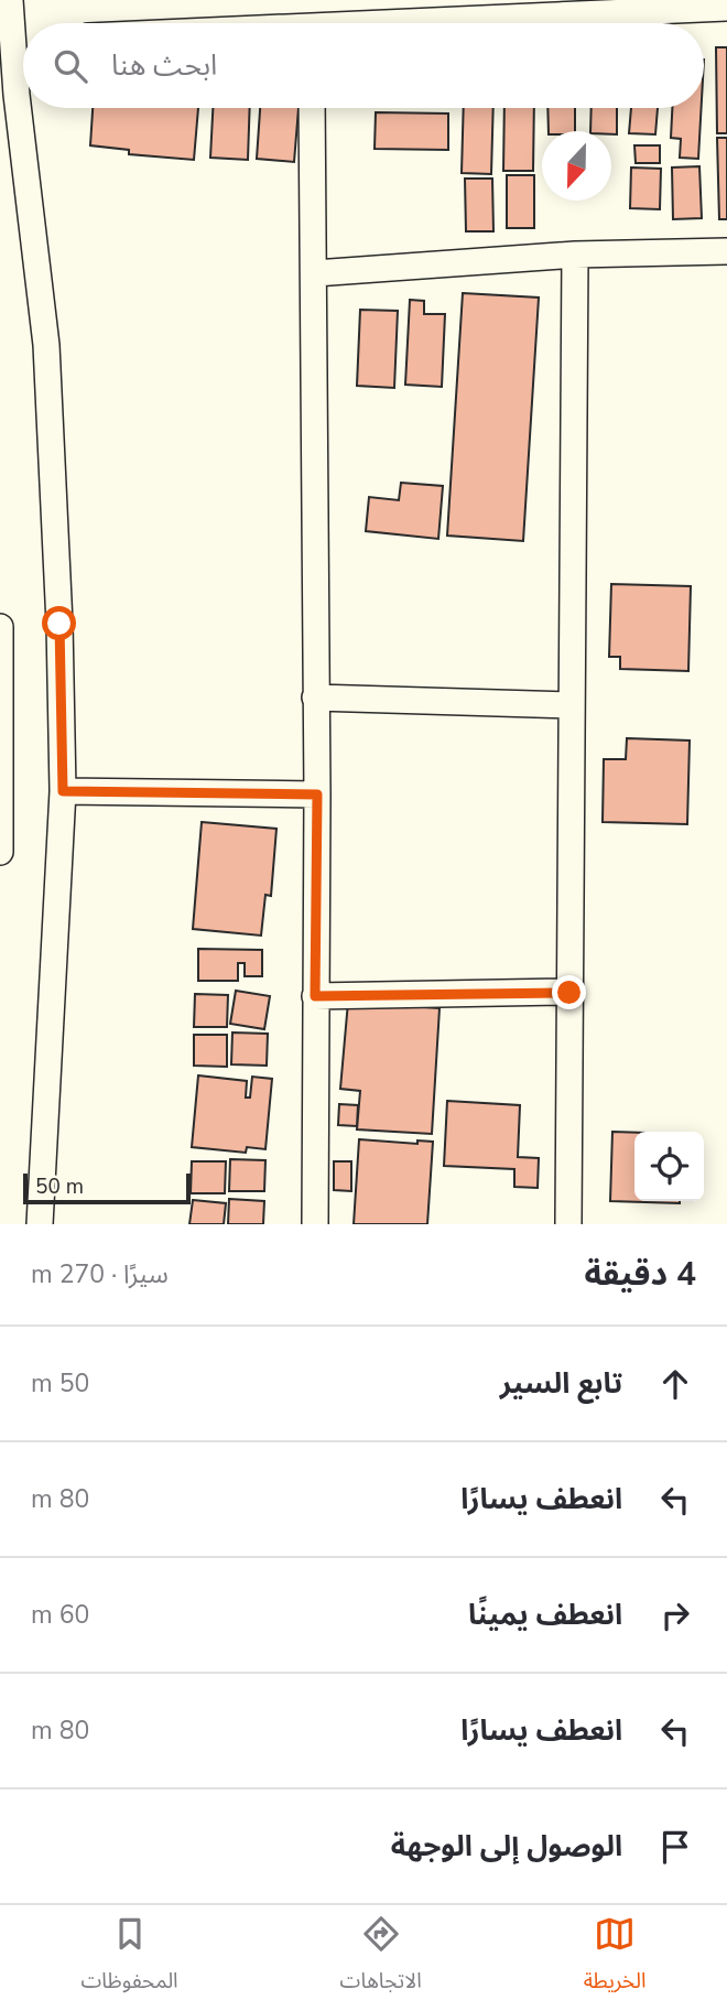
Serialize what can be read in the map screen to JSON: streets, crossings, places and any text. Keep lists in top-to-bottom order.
{
  "scale_bar": "50 m",
  "north": "bottom",
  "page": {
    "search": "ابحث هنا",
    "scale": "50 m",
    "heading": ["4 دقيقة", "سيرًا · 270 m"],
    "list": [
      ["تابع السير", "50 m"],
      ["انعطف يسارًا", "80 m"],
      ["انعطف يمينًا", "60 m"],
      ["انعطف يسارًا", "80 m"],
      "الوصول إلى الوجهة"
    ],
    "nav": ["الخريطة", "الاتجاهات", "المحفوظات"]
  }
}
